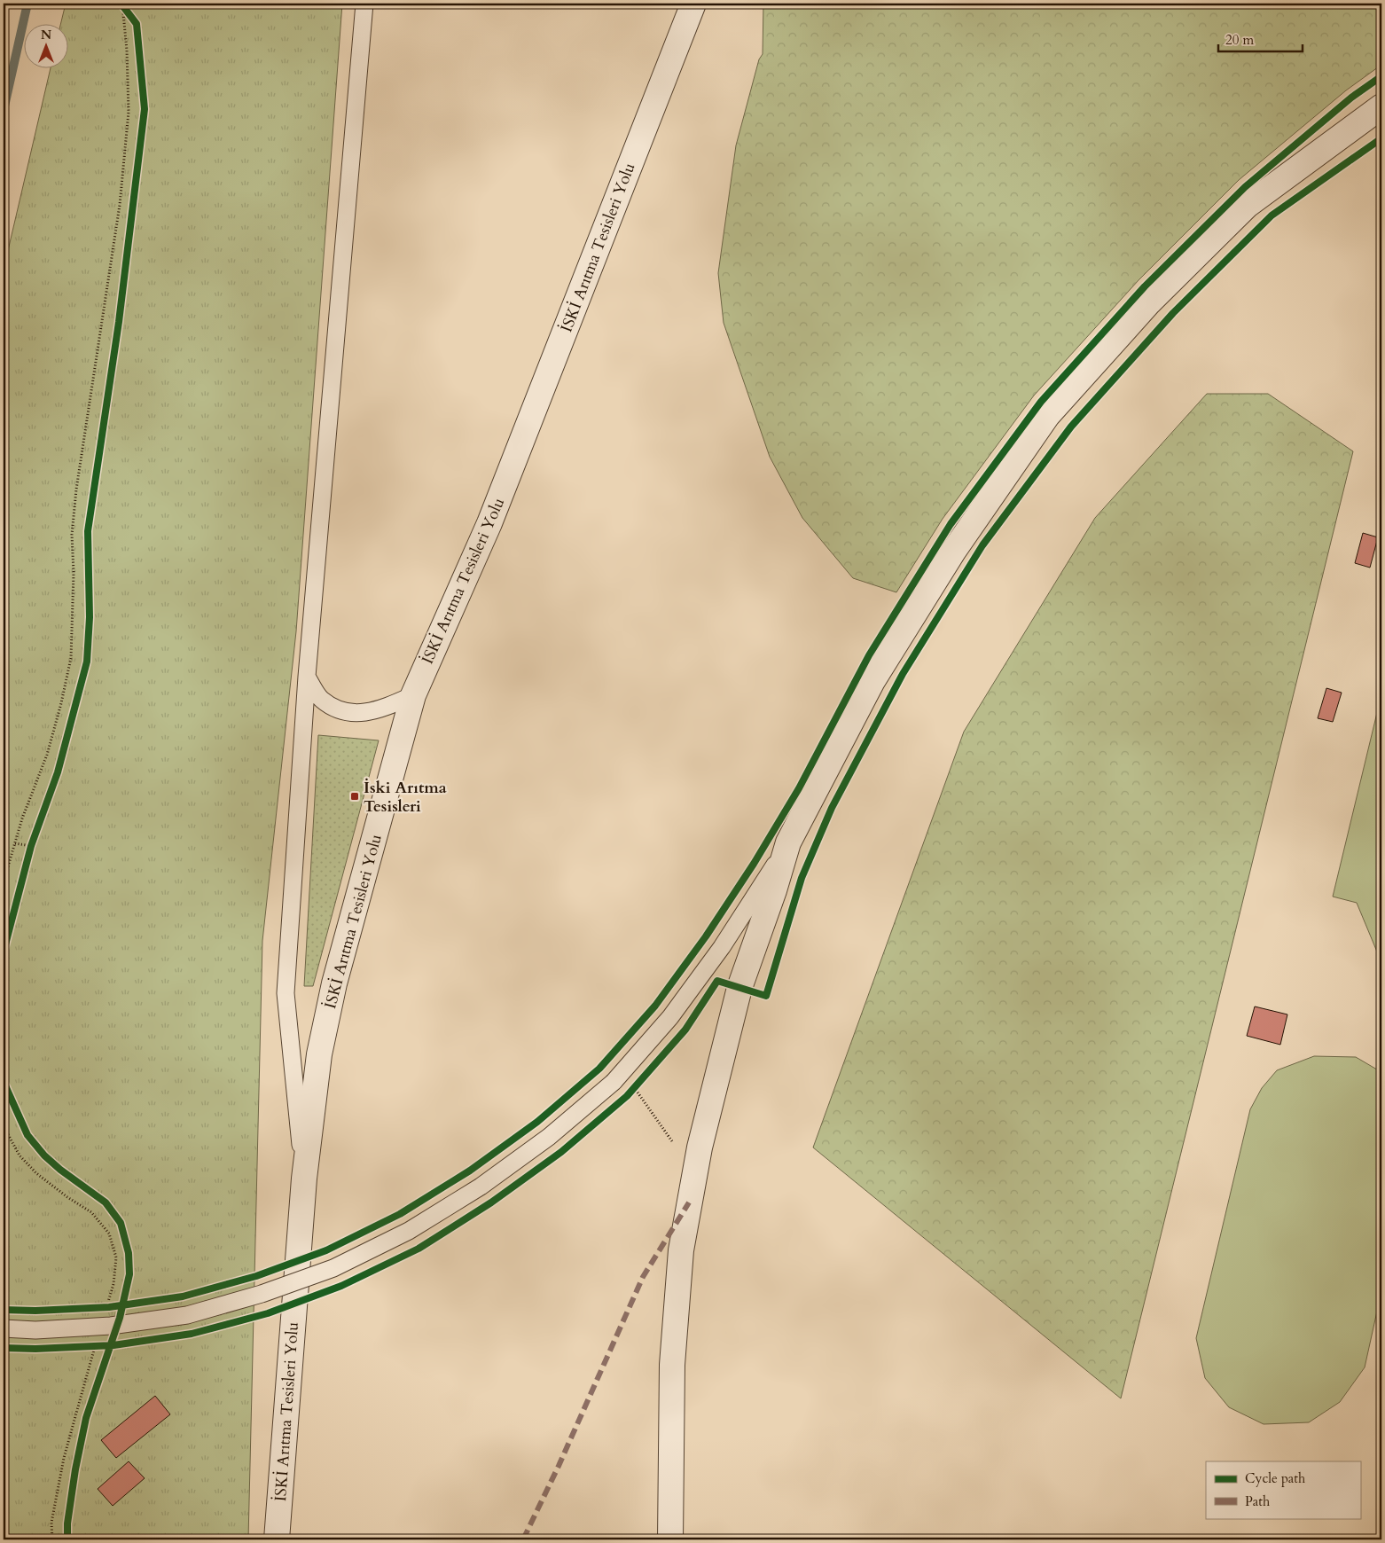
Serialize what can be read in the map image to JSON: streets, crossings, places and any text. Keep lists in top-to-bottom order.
{
  "streets": {
    "street": ["İSKİ Arıtma Tesisleri Yolu"]
  },
  "places": {
    "transit": ["İski Arıtma Tesisleri"]
  },
  "legend": ["Cycle path", "Path"],
  "scale_bar": "20 m",
  "north": "top"
}
